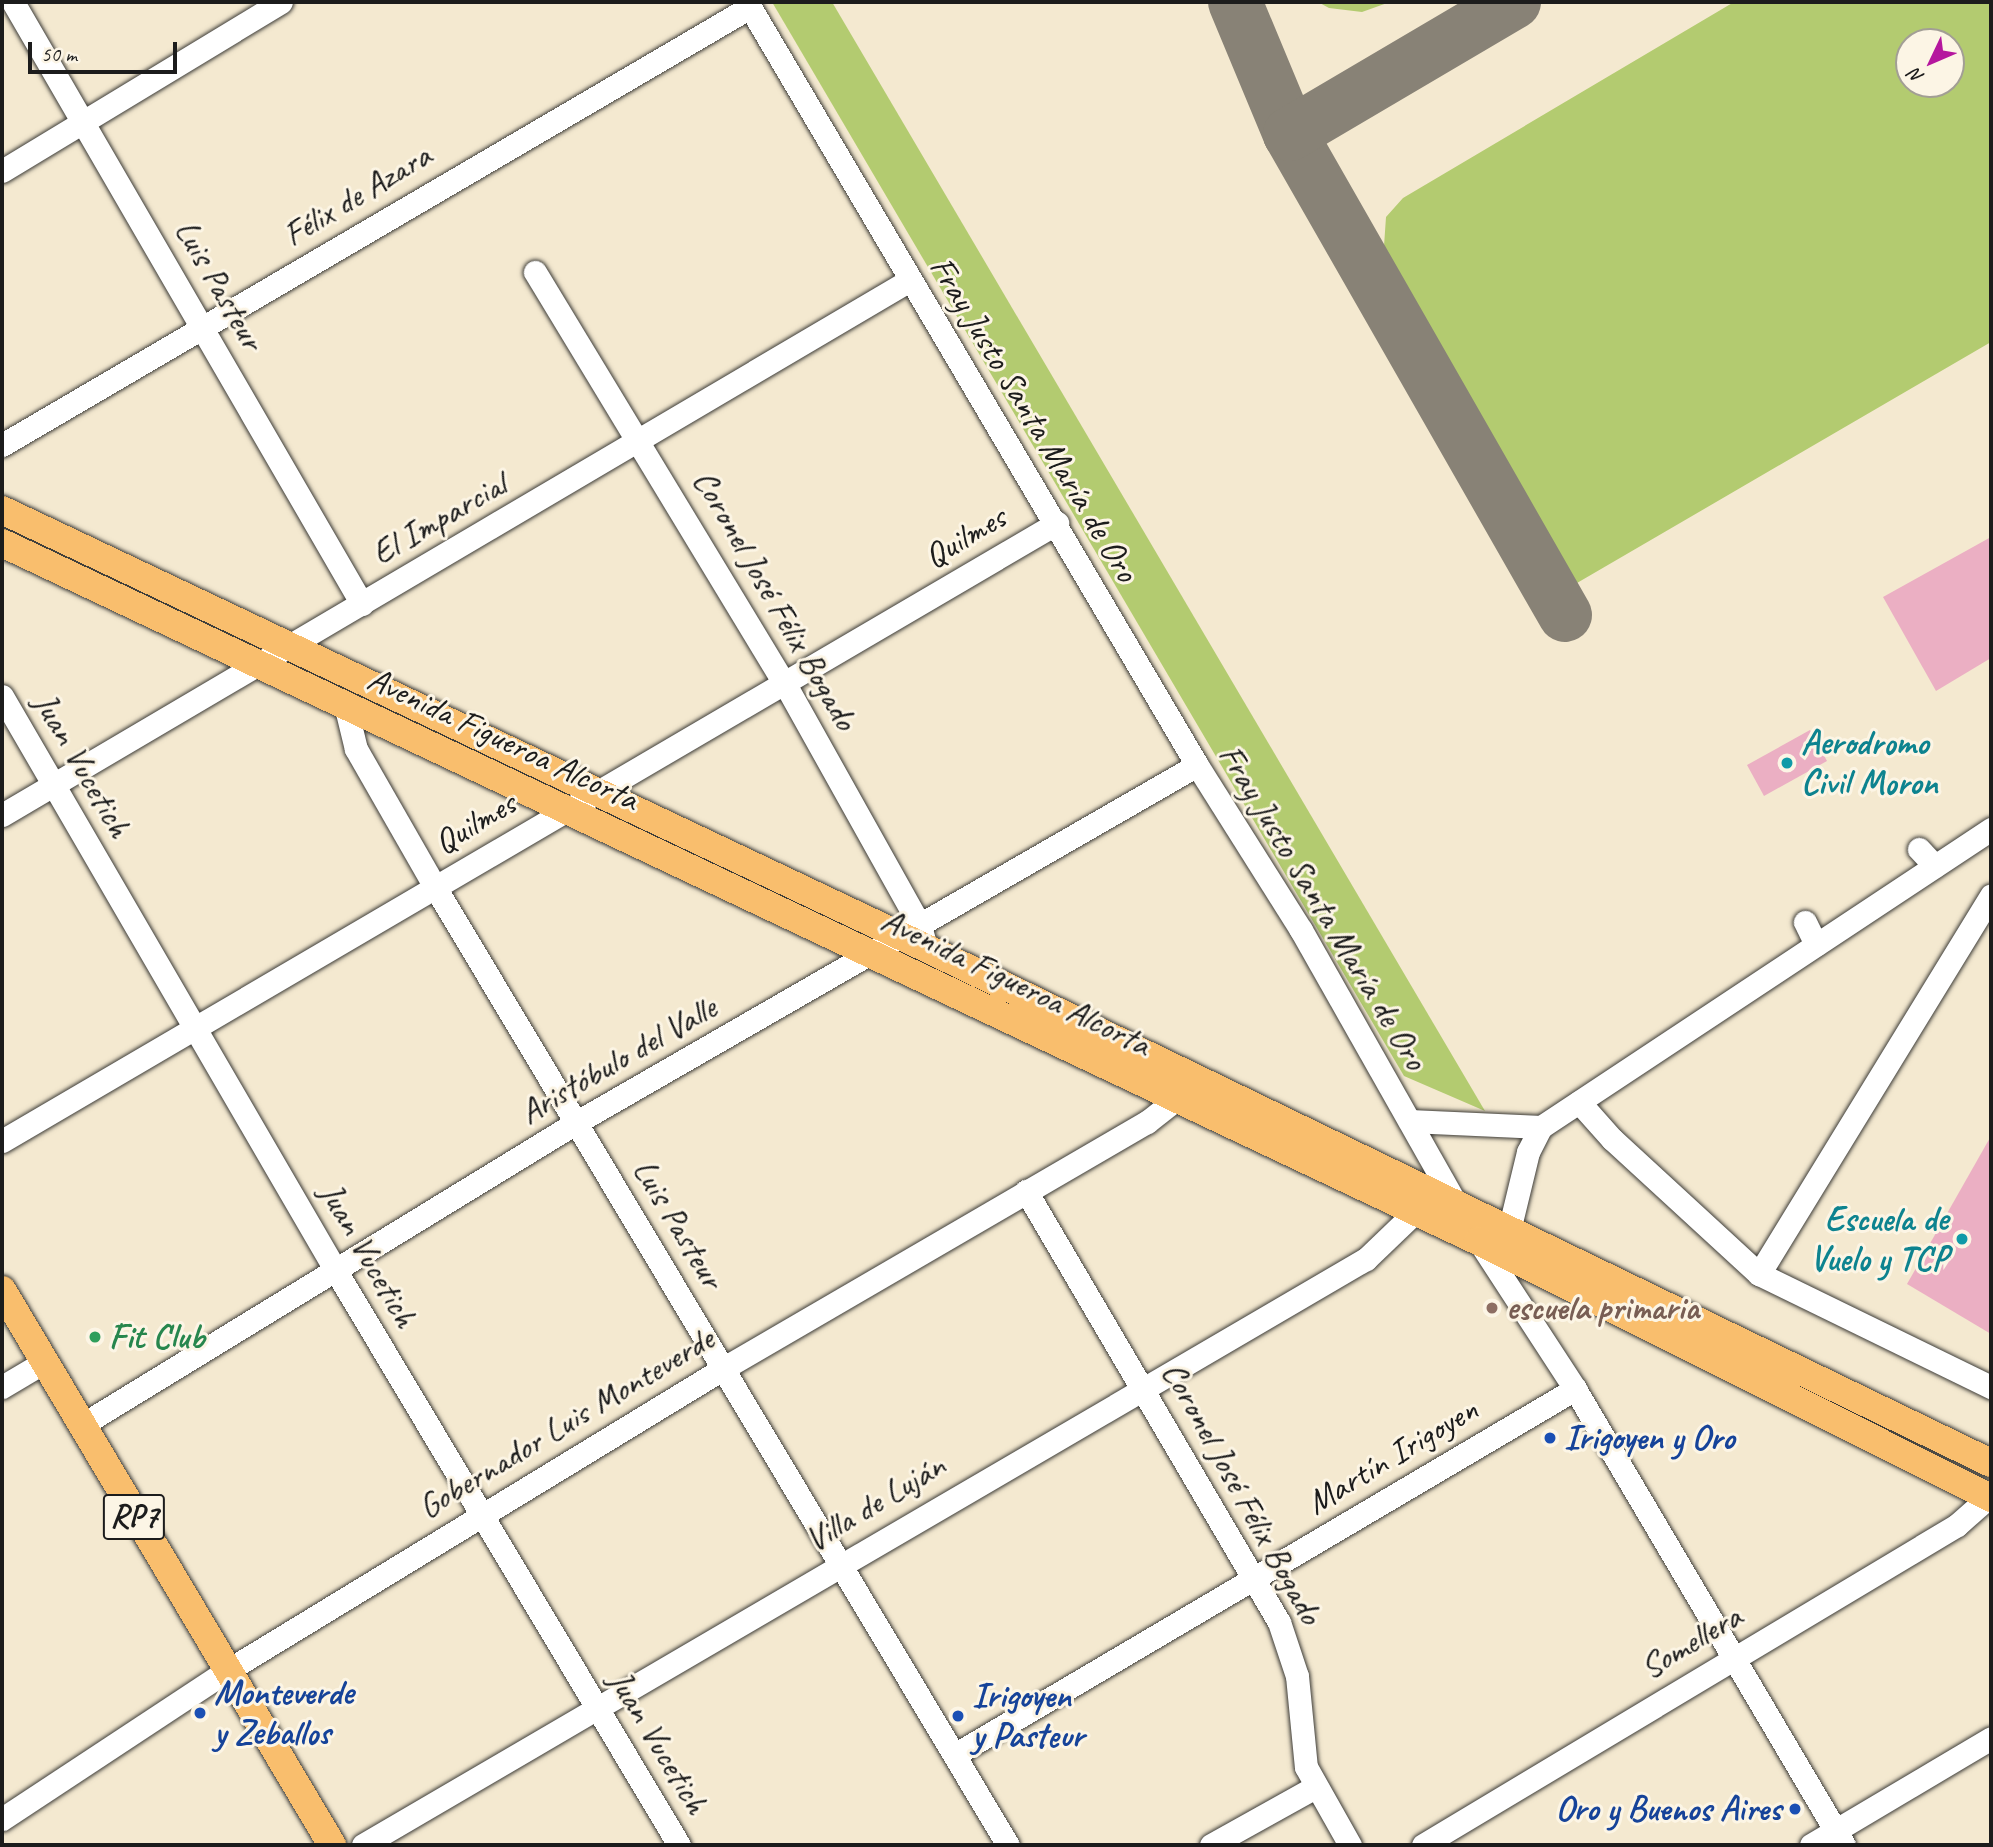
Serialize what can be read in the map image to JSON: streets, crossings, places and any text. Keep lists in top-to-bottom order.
{
  "streets": {
    "main road": ["Avenida Figueroa Alcorta", "RP7"],
    "street": [
      "Félix de Azara",
      "Luis Pasteur",
      "Fray Justo Santa María de Oro",
      "El Imparcial",
      "Quilmes",
      "Coronel José Félix Bogado",
      "Juan Vucetich",
      "Aristóbulo del Valle",
      "Gobernador Luis Monteverde",
      "Martín Irigoyen",
      "Villa de Luján",
      "Somellera"
    ]
  },
  "crossings": [
    ["Félix de Azara", "Luis Pasteur"],
    ["Félix de Azara", "Fray Justo Santa María de Oro"],
    ["Luis Pasteur", "El Imparcial"],
    ["Luis Pasteur", "Quilmes"],
    ["Luis Pasteur", "Avenida Figueroa Alcorta"],
    ["Luis Pasteur", "Aristóbulo del Valle"],
    ["Luis Pasteur", "Gobernador Luis Monteverde"],
    ["Luis Pasteur", "Martín Irigoyen"],
    ["Luis Pasteur", "Villa de Luján"],
    ["Fray Justo Santa María de Oro", "El Imparcial"],
    ["Fray Justo Santa María de Oro", "Quilmes"],
    ["Fray Justo Santa María de Oro", "Avenida Figueroa Alcorta"],
    ["Fray Justo Santa María de Oro", "Aristóbulo del Valle"],
    ["Fray Justo Santa María de Oro", "Martín Irigoyen"],
    ["Fray Justo Santa María de Oro", "Somellera"],
    ["El Imparcial", "Coronel José Félix Bogado"],
    ["El Imparcial", "Avenida Figueroa Alcorta"],
    ["El Imparcial", "Juan Vucetich"],
    ["Quilmes", "Coronel José Félix Bogado"],
    ["Quilmes", "Avenida Figueroa Alcorta"],
    ["Quilmes", "Juan Vucetich"],
    ["Coronel José Félix Bogado", "Avenida Figueroa Alcorta"],
    ["Coronel José Félix Bogado", "Aristóbulo del Valle"],
    ["Coronel José Félix Bogado", "Gobernador Luis Monteverde"],
    ["Coronel José Félix Bogado", "Martín Irigoyen"],
    ["Coronel José Félix Bogado", "Villa de Luján"],
    ["Avenida Figueroa Alcorta", "Aristóbulo del Valle"],
    ["Avenida Figueroa Alcorta", "Gobernador Luis Monteverde"],
    ["Avenida Figueroa Alcorta", "Villa de Luján"],
    ["Avenida Figueroa Alcorta", "Somellera"],
    ["Juan Vucetich", "Aristóbulo del Valle"],
    ["Juan Vucetich", "Gobernador Luis Monteverde"],
    ["Juan Vucetich", "Villa de Luján"],
    ["Aristóbulo del Valle", "RP7"],
    ["Gobernador Luis Monteverde", "RP7"]
  ],
  "places": [
    "Aerodromo Civil Moron",
    "Escuela de Vuelo y TCP",
    "escuela primaria",
    "Fit Club",
    "Irigoyen y Oro",
    "Monteverde y Zeballos",
    "Irigoyen y Pasteur",
    "Oro y Buenos Aires"
  ],
  "scale_bar": "50 m",
  "north": "bottom left"
}
